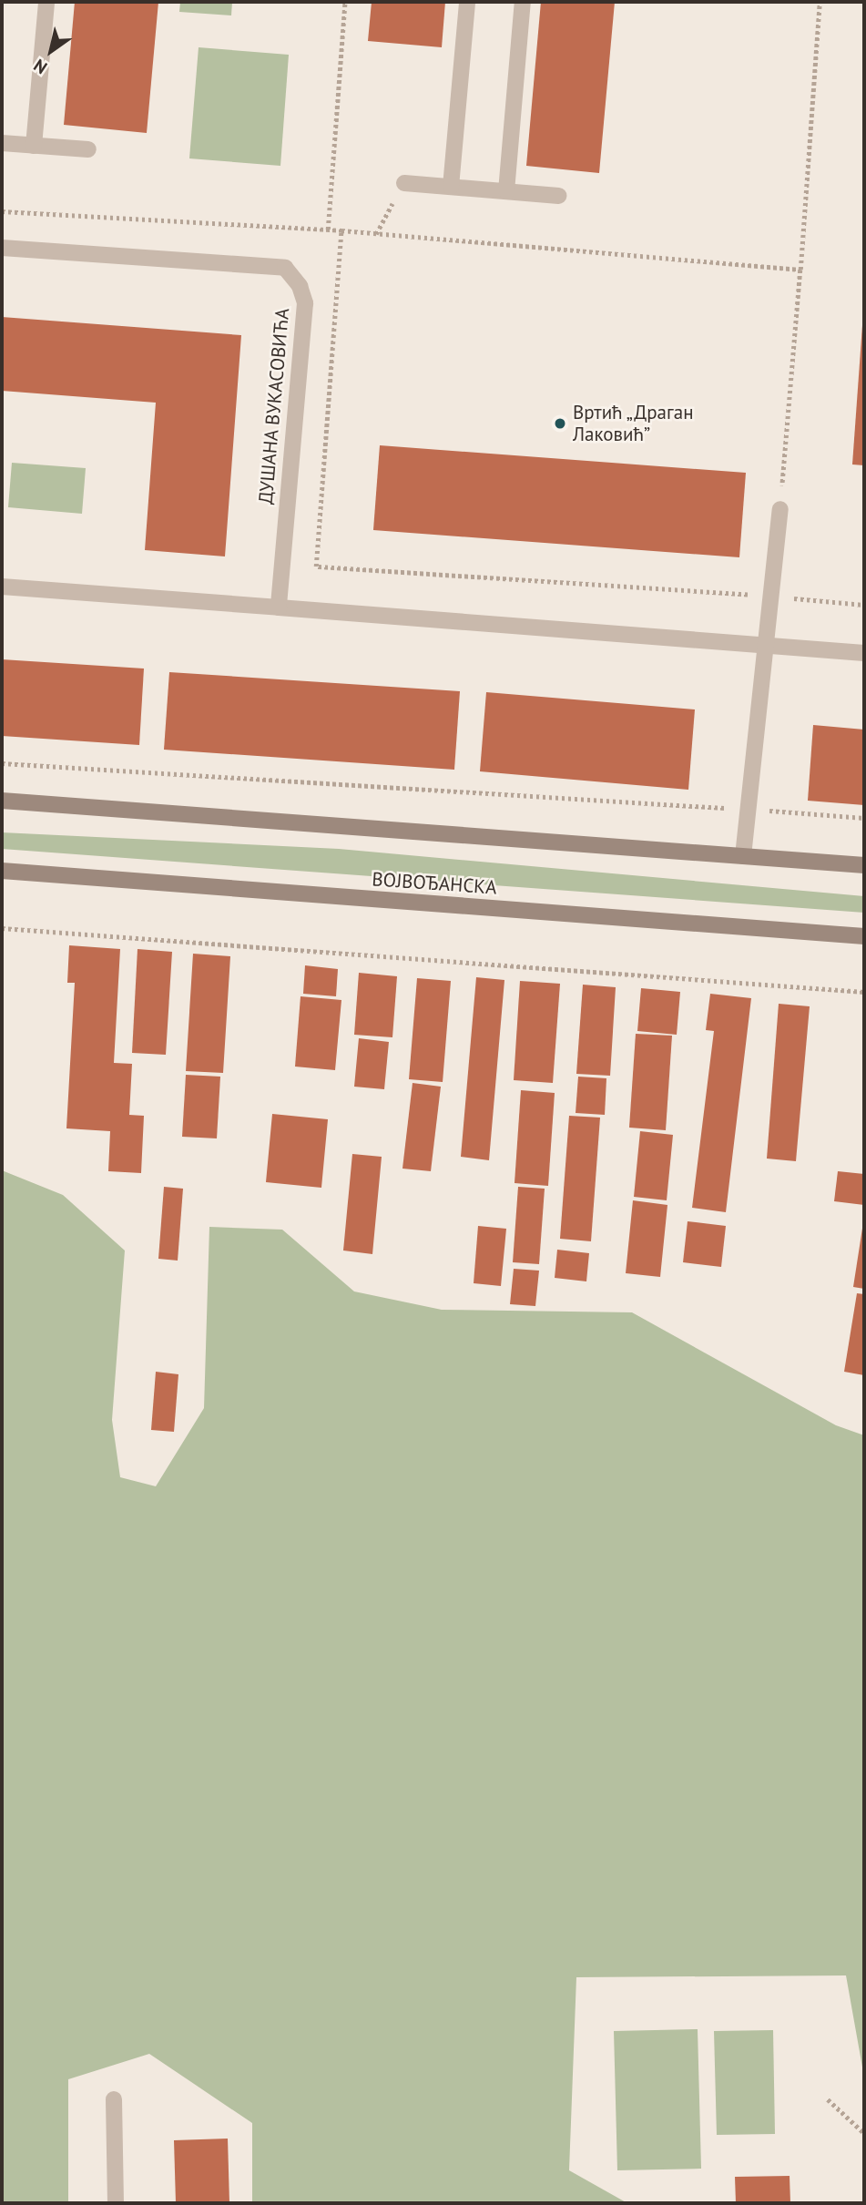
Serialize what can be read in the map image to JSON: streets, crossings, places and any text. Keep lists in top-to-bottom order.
{
  "streets": {
    "main road": ["ВОЈВОЂАНСКА"],
    "street": ["ДУШАНА ВУКАСОВИЋА"]
  },
  "places": ["Вртић „Драган Лаковић”"],
  "north": "bottom left"
}
